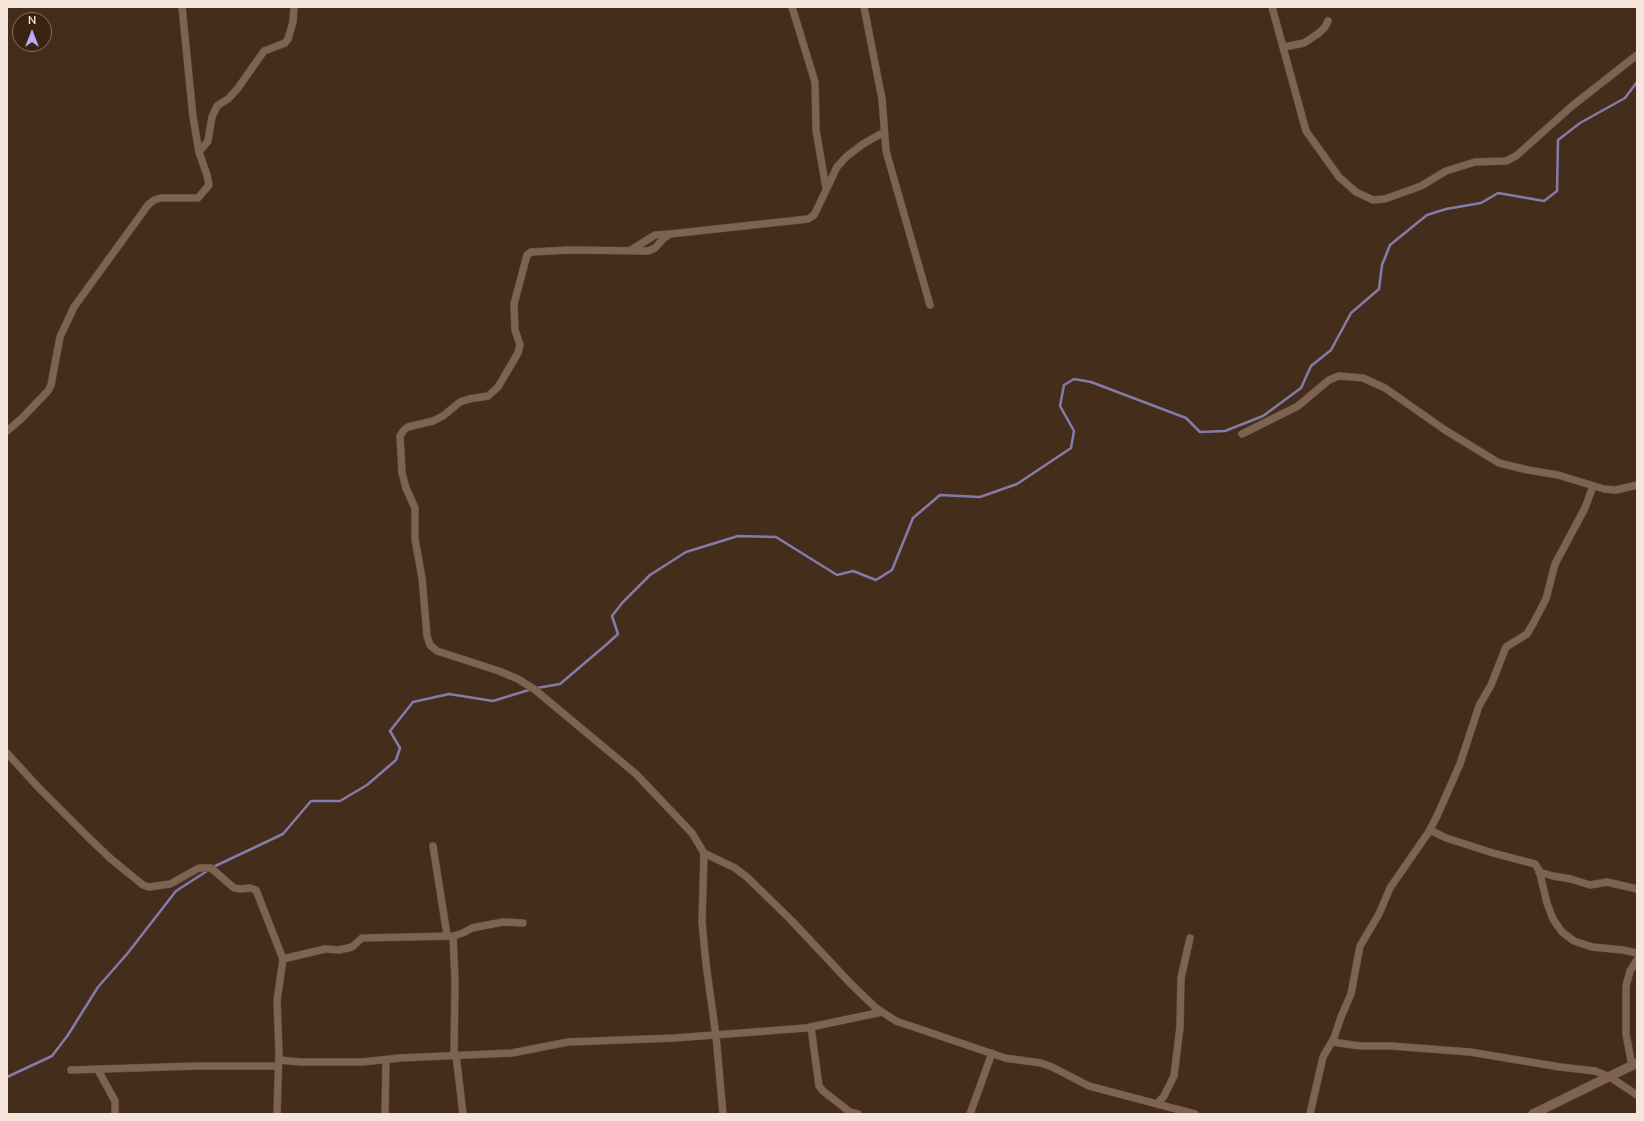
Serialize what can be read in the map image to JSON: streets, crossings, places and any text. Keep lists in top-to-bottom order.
{
  "north": "top"
}
